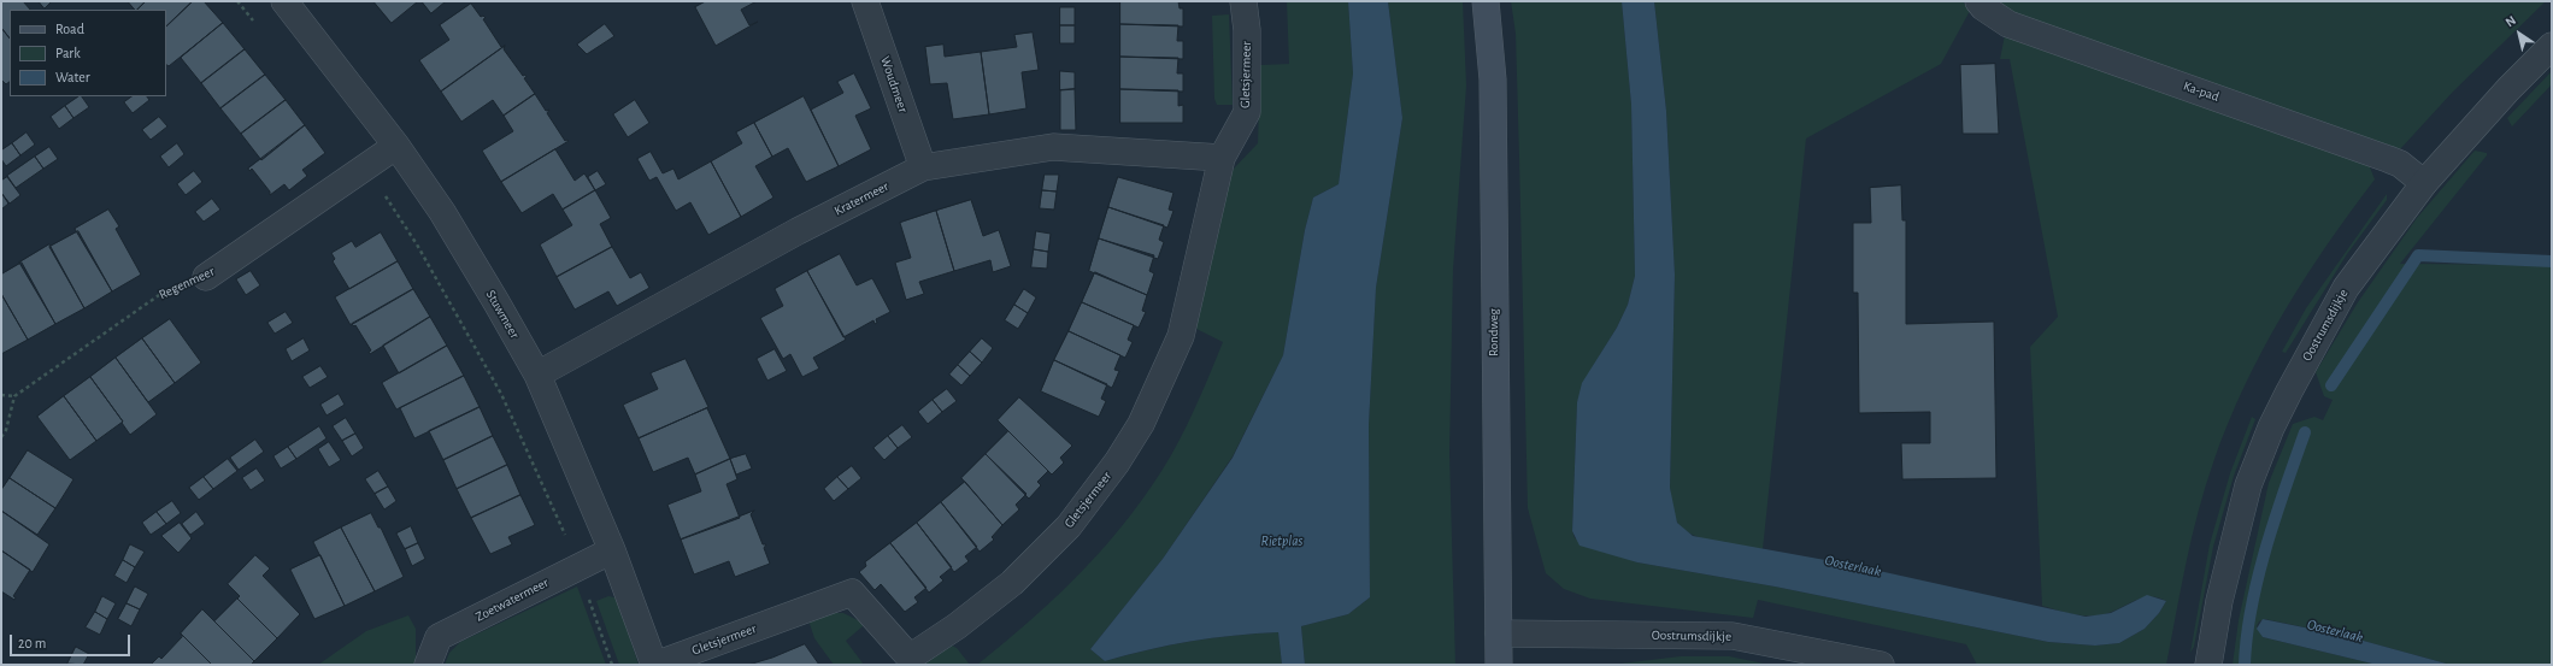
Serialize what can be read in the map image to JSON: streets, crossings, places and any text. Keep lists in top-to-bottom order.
{
  "streets": {
    "main road": ["Rondweg"],
    "street": [
      "Gletsjermeer",
      "Woudmeer",
      "Ka-pad",
      "Kratermeer",
      "Regenmeer",
      "Stuwmeer",
      "Oostrumsdijkje",
      "Zoetwatermeer"
    ]
  },
  "crossings": [
    ["Gletsjermeer", "Kratermeer"],
    ["Gletsjermeer", "Stuwmeer"],
    ["Woudmeer", "Kratermeer"],
    ["Ka-pad", "Oostrumsdijkje"],
    ["Kratermeer", "Stuwmeer"],
    ["Regenmeer", "Stuwmeer"],
    ["Stuwmeer", "Zoetwatermeer"],
    ["Oostrumsdijkje", "Rondweg"]
  ],
  "water": ["Rietplas", "Oosterlaak"],
  "legend": ["Road", "Park", "Water"],
  "scale_bar": "20 m",
  "north": "top left"
}
